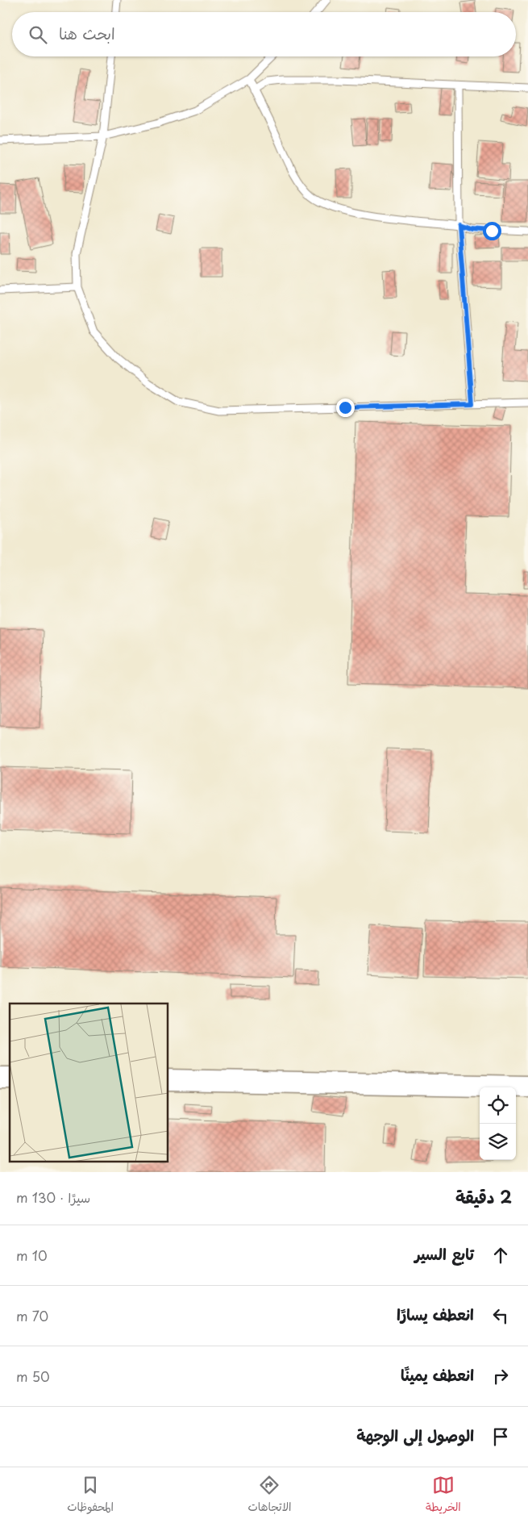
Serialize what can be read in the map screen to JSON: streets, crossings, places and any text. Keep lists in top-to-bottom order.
{
  "page": {
    "search": "ابحث هنا",
    "heading": ["2 دقيقة", "سيرًا · 130 m"],
    "list": [
      ["تابع السير", "10 m"],
      ["انعطف يسارًا", "70 m"],
      ["انعطف يمينًا", "50 m"],
      "الوصول إلى الوجهة"
    ],
    "nav": ["الخريطة", "الاتجاهات", "المحفوظات"]
  }
}
